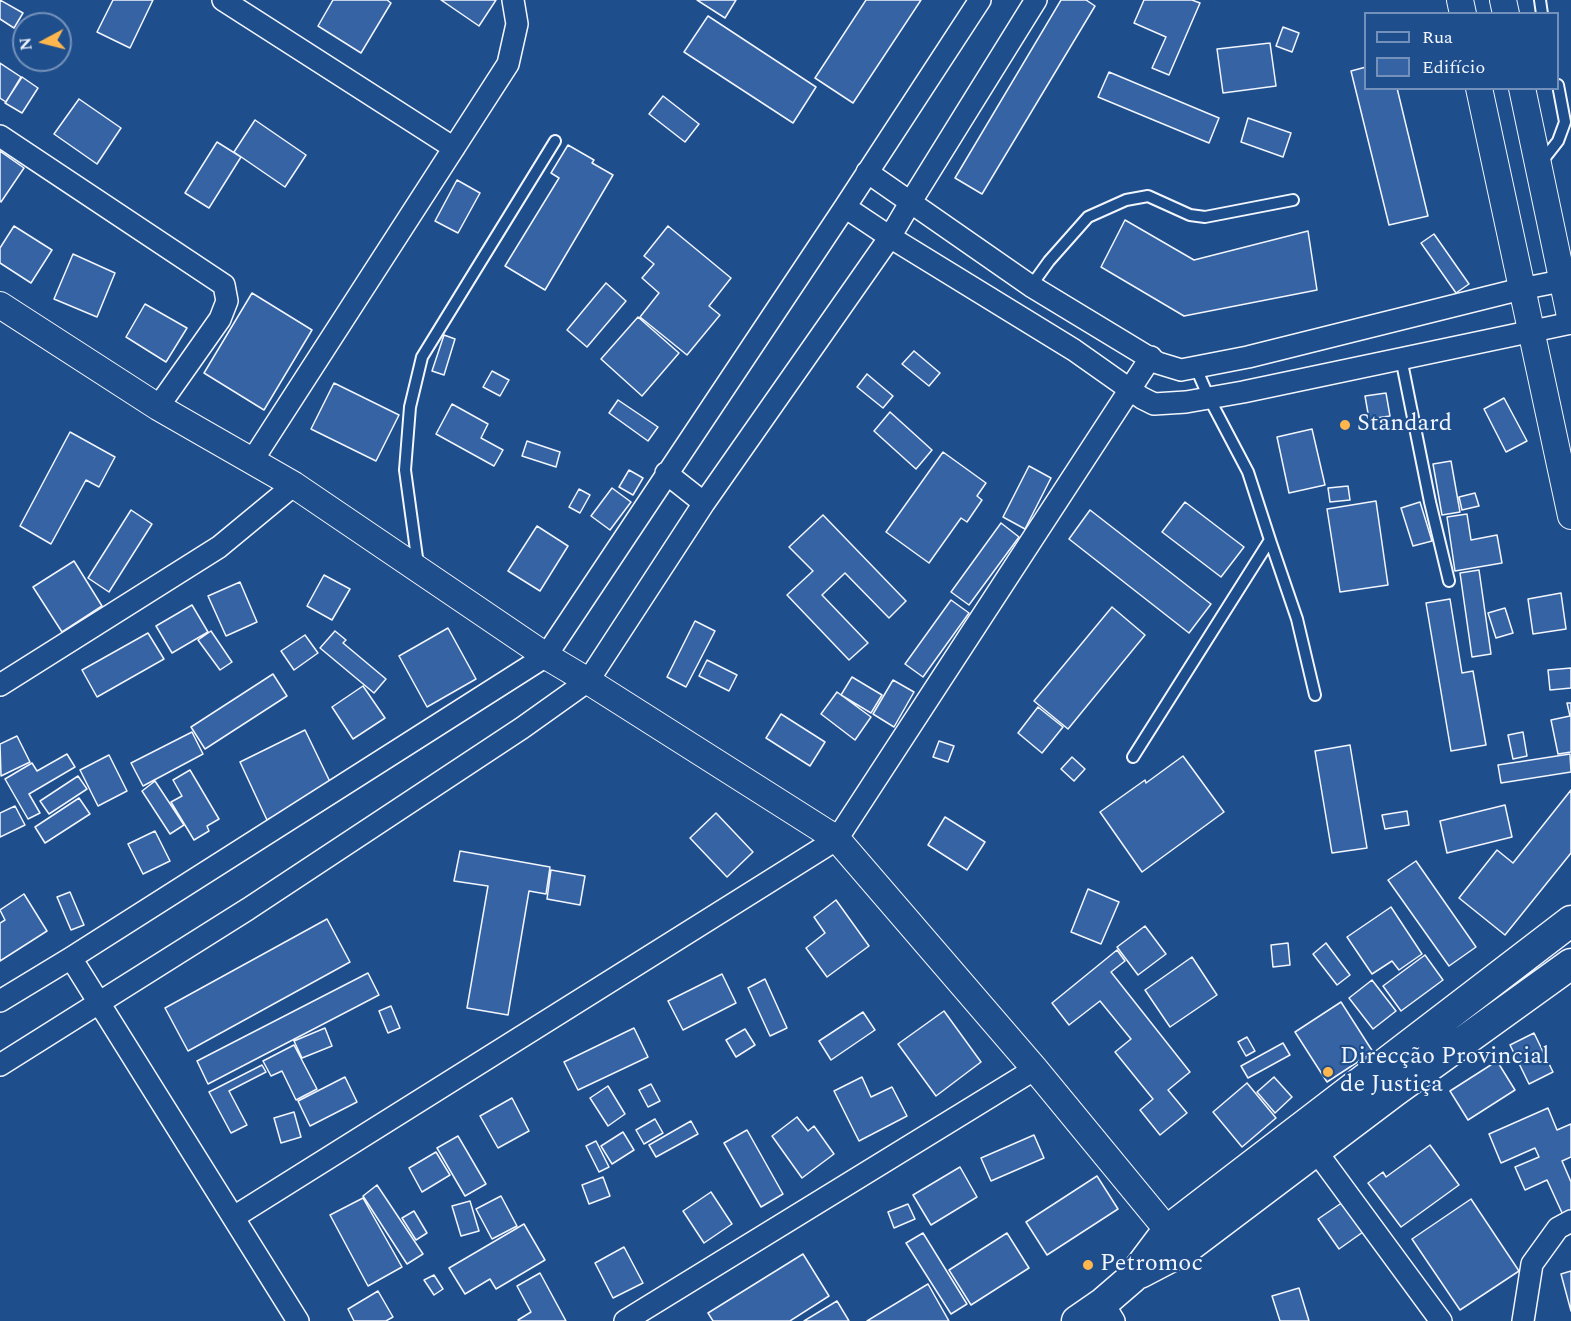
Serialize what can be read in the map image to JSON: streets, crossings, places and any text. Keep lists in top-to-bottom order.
{
  "places": ["Standard", "Direcção Provincial de Justiça", "Petromoc"],
  "legend": ["Rua", "Edifício"],
  "north": "left"
}
